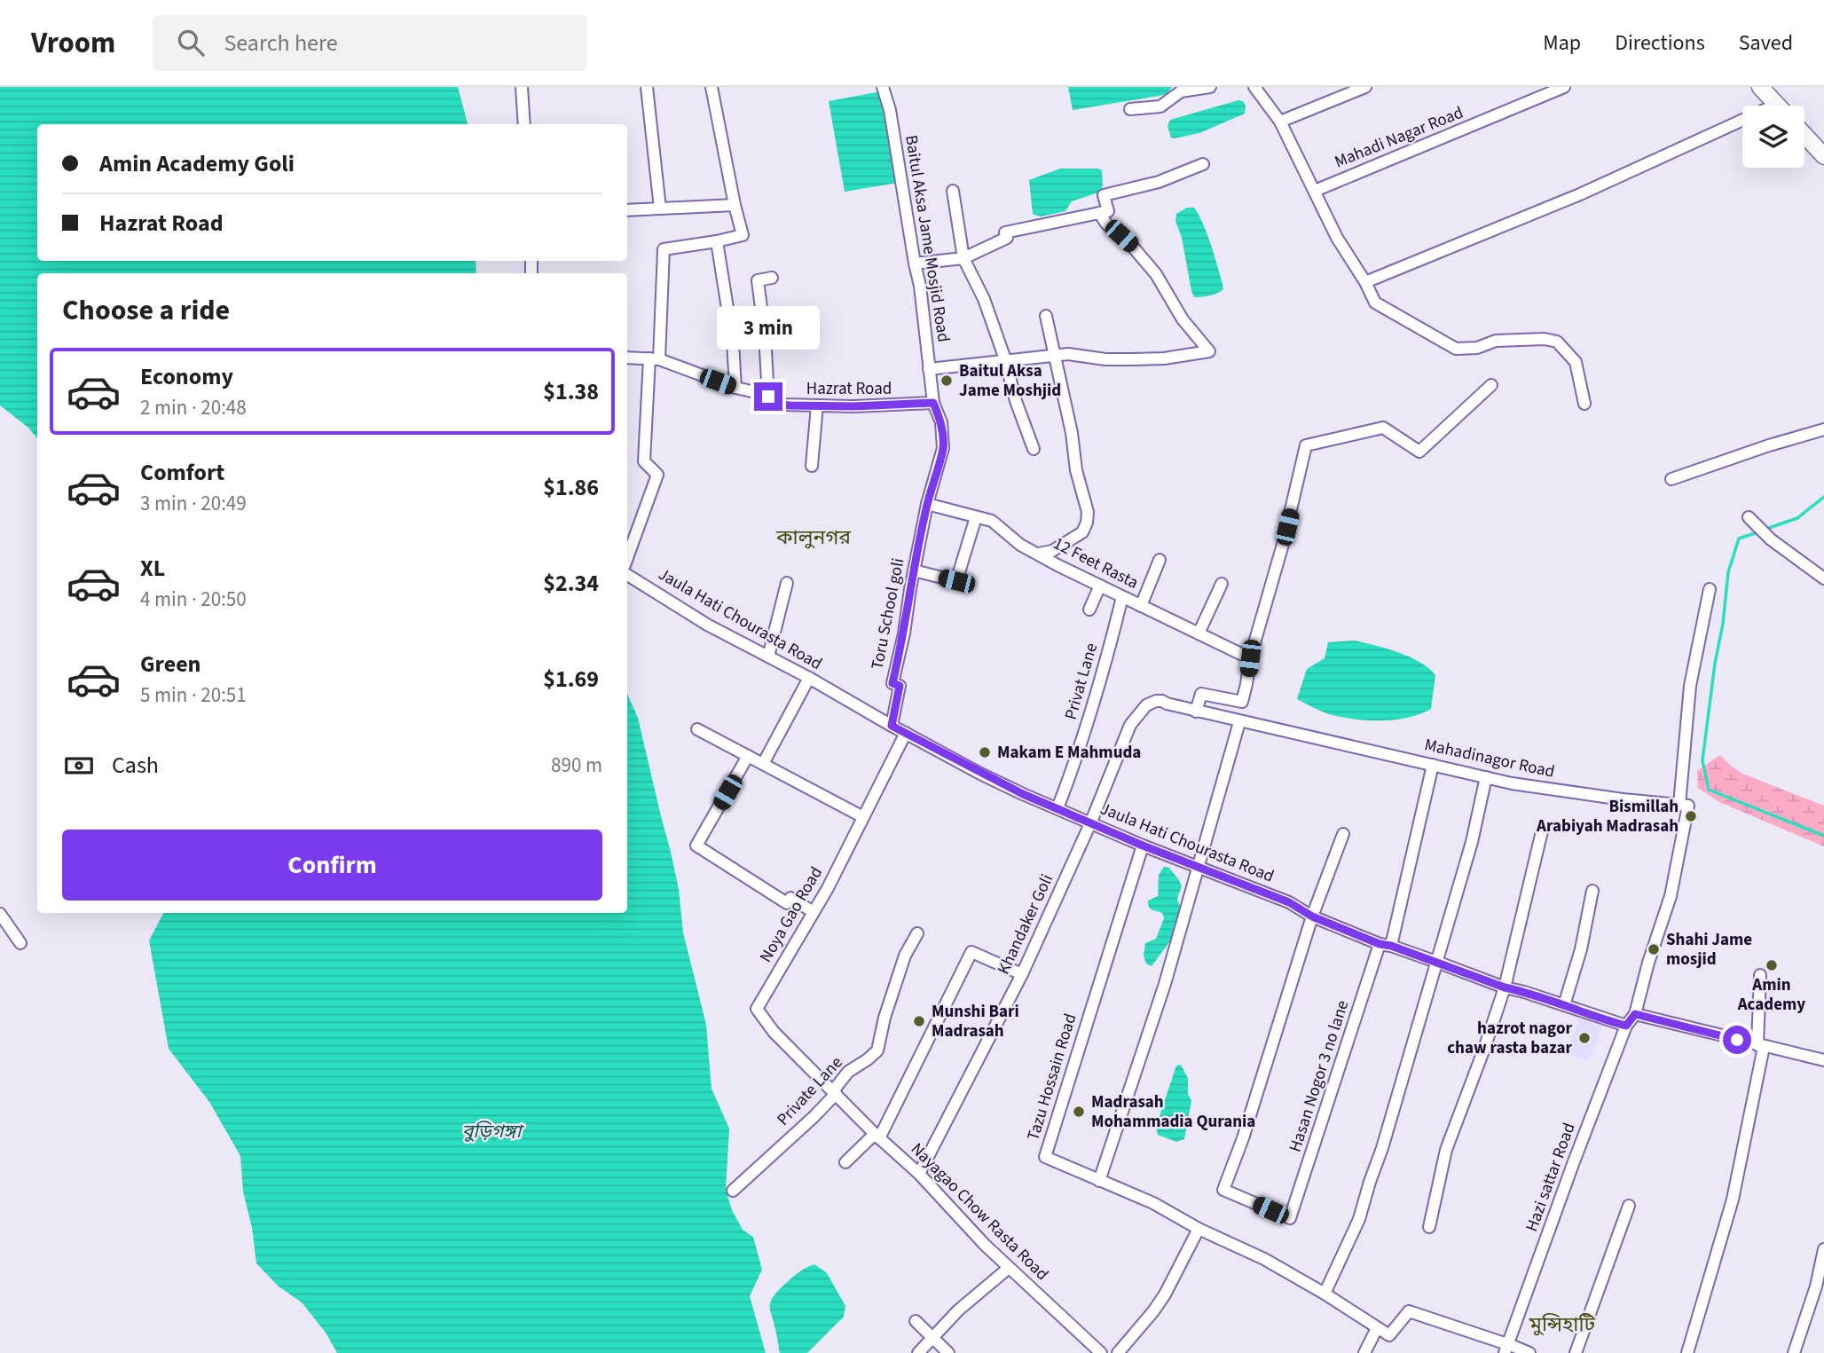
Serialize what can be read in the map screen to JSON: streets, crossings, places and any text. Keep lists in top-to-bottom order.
{
  "streets": {
    "street": [
      "Mahadi Nagar Road",
      "Baitul Aksa Jame Mosjid Road",
      "Hazrat Road",
      "12 Feet Rasta",
      "Toru School goli",
      "Jaula Hati Chourasta Road",
      "Privat Lane",
      "Mahadinagor Road",
      "Noya Gao Road",
      "Khandaker Goli",
      "Hasan Nogor 3 no lane",
      "Tazu Hossain Road",
      "Private Lane",
      "Hazi sattar Road",
      "Nayagao Chow Rasta Road"
    ]
  },
  "crossings": [
    ["Baitul Aksa Jame Mosjid Road", "Hazrat Road"],
    ["Baitul Aksa Jame Mosjid Road", "12 Feet Rasta"],
    ["Baitul Aksa Jame Mosjid Road", "Toru School goli"],
    ["12 Feet Rasta", "Toru School goli"],
    ["12 Feet Rasta", "Privat Lane"],
    ["Toru School goli", "Jaula Hati Chourasta Road"],
    ["Jaula Hati Chourasta Road", "Privat Lane"],
    ["Jaula Hati Chourasta Road", "Noya Gao Road"],
    ["Jaula Hati Chourasta Road", "Khandaker Goli"],
    ["Jaula Hati Chourasta Road", "Hasan Nogor 3 no lane"],
    ["Jaula Hati Chourasta Road", "Tazu Hossain Road"],
    ["Jaula Hati Chourasta Road", "Hazi sattar Road"],
    ["Mahadinagor Road", "Khandaker Goli"],
    ["Mahadinagor Road", "Hasan Nogor 3 no lane"],
    ["Noya Gao Road", "Private Lane"],
    ["Noya Gao Road", "Nayagao Chow Rasta Road"],
    ["Khandaker Goli", "Nayagao Chow Rasta Road"],
    ["Private Lane", "Nayagao Chow Rasta Road"]
  ],
  "districts": ["কালুনগর", "মুন্সিহাটি"],
  "water": ["বুড়িগঙ্গা"],
  "places": [
    "Baitul Aksa Jame Moshjid",
    "Makam E Mahmuda",
    "Bismillah Arabiyah Madrasah",
    "Shahi Jame mosjid",
    "Amin Academy",
    "Munshi Bari Madrasah",
    "hazrot nagor chaw rasta bazar",
    "Madrasah Mohammadia Qurania"
  ],
  "page": {
    "header": "Vroom",
    "search": "Search here",
    "nav": ["Map", "Directions", "Saved"],
    "banner": ["Amin Academy Goli", "Hazrat Road"],
    "heading": "Choose a ride",
    "bubble": "3 min",
    "list": [
      {
        "name": "Economy",
        "note": "2 min · 20:48",
        "value": "$1.38"
      },
      {
        "name": "Comfort",
        "note": "3 min · 20:49",
        "value": "$1.86"
      },
      {
        "name": "XL",
        "note": "4 min · 20:50",
        "value": "$2.34"
      },
      {
        "name": "Green",
        "note": "5 min · 20:51",
        "value": "$1.69"
      }
    ],
    "pay": ["Cash", "890 m"],
    "buttons": "Confirm"
  }
}
